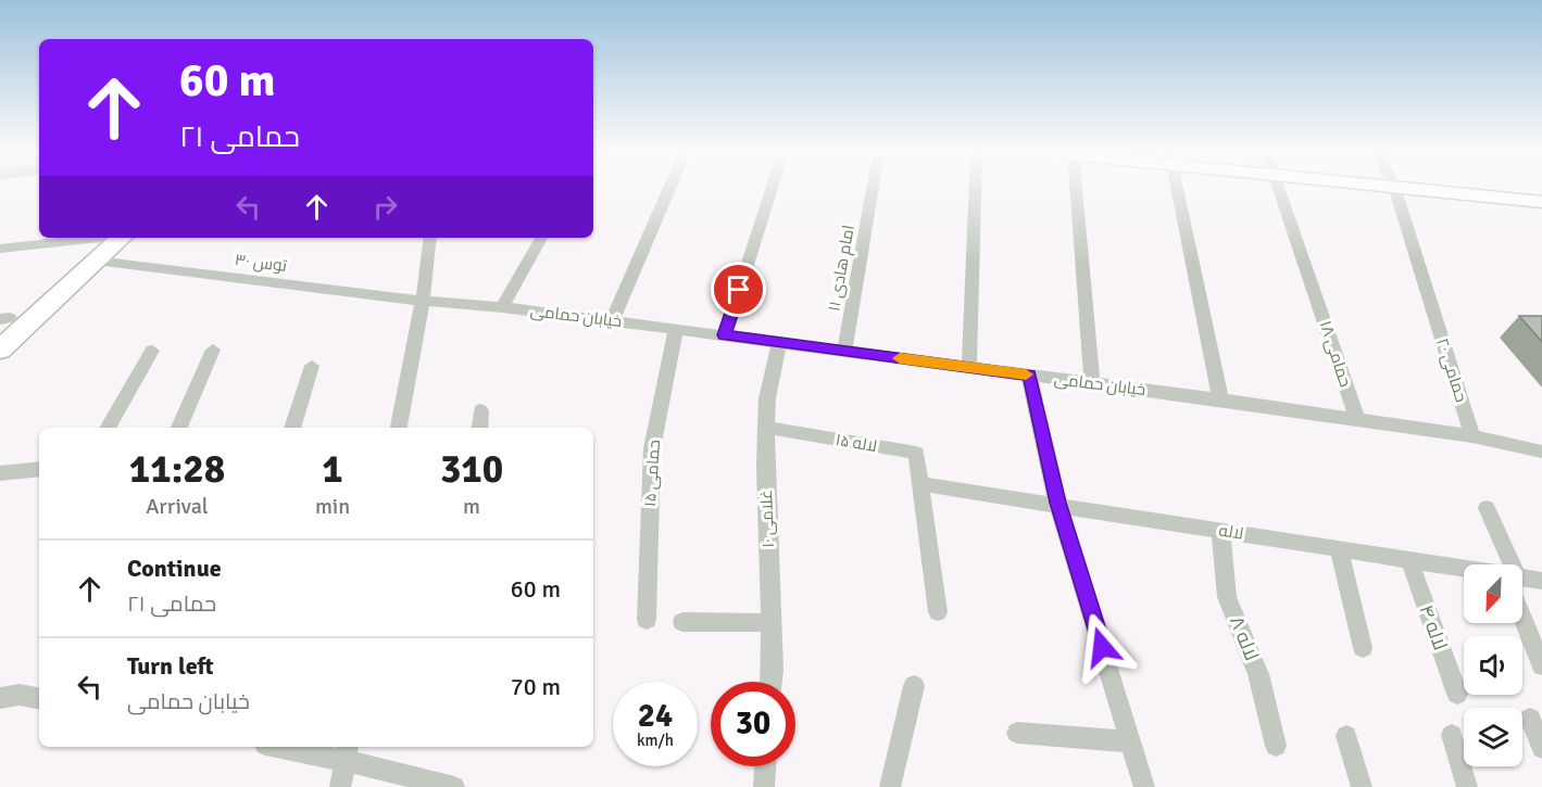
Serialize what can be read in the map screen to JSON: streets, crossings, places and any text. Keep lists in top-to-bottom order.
{
  "streets": {
    "street": [
      "توس ۳۰",
      "امام هادی ۱۱",
      "خیابان حمامی",
      "حمامی ۱۸",
      "حمامی ۲۰",
      "لاله ۱۵",
      "حمامی ۱۵",
      "غلامی ۱۰",
      "لاله",
      "لاله ۴",
      "لاله ۸"
    ]
  },
  "crossings": [
    ["توس ۳۰", "خیابان حمامی"],
    ["امام هادی ۱۱", "خیابان حمامی"],
    ["خیابان حمامی", "حمامی ۱۸"],
    ["خیابان حمامی", "حمامی ۲۰"],
    ["خیابان حمامی", "حمامی ۱۵"],
    ["خیابان حمامی", "غلامی ۱۰"],
    ["لاله ۱۵", "غلامی ۱۰"],
    ["لاله ۱۵", "لاله"],
    ["لاله", "لاله ۴"],
    ["لاله", "لاله ۸"]
  ],
  "north": "bottom left",
  "page": {
    "turn": ["60 m", "حمامی ۲۱"],
    "eta": [
      "11:28",
      "Arrival",
      "1",
      "min",
      "310",
      "m"
    ],
    "list": [
      {
        "name": "Continue",
        "note": "حمامی ۲۱",
        "value": "60 m"
      },
      {
        "name": "Turn left",
        "note": "خیابان حمامی",
        "value": "70 m"
      }
    ],
    "speed": "24 km/h",
    "limit": "30"
  }
}
